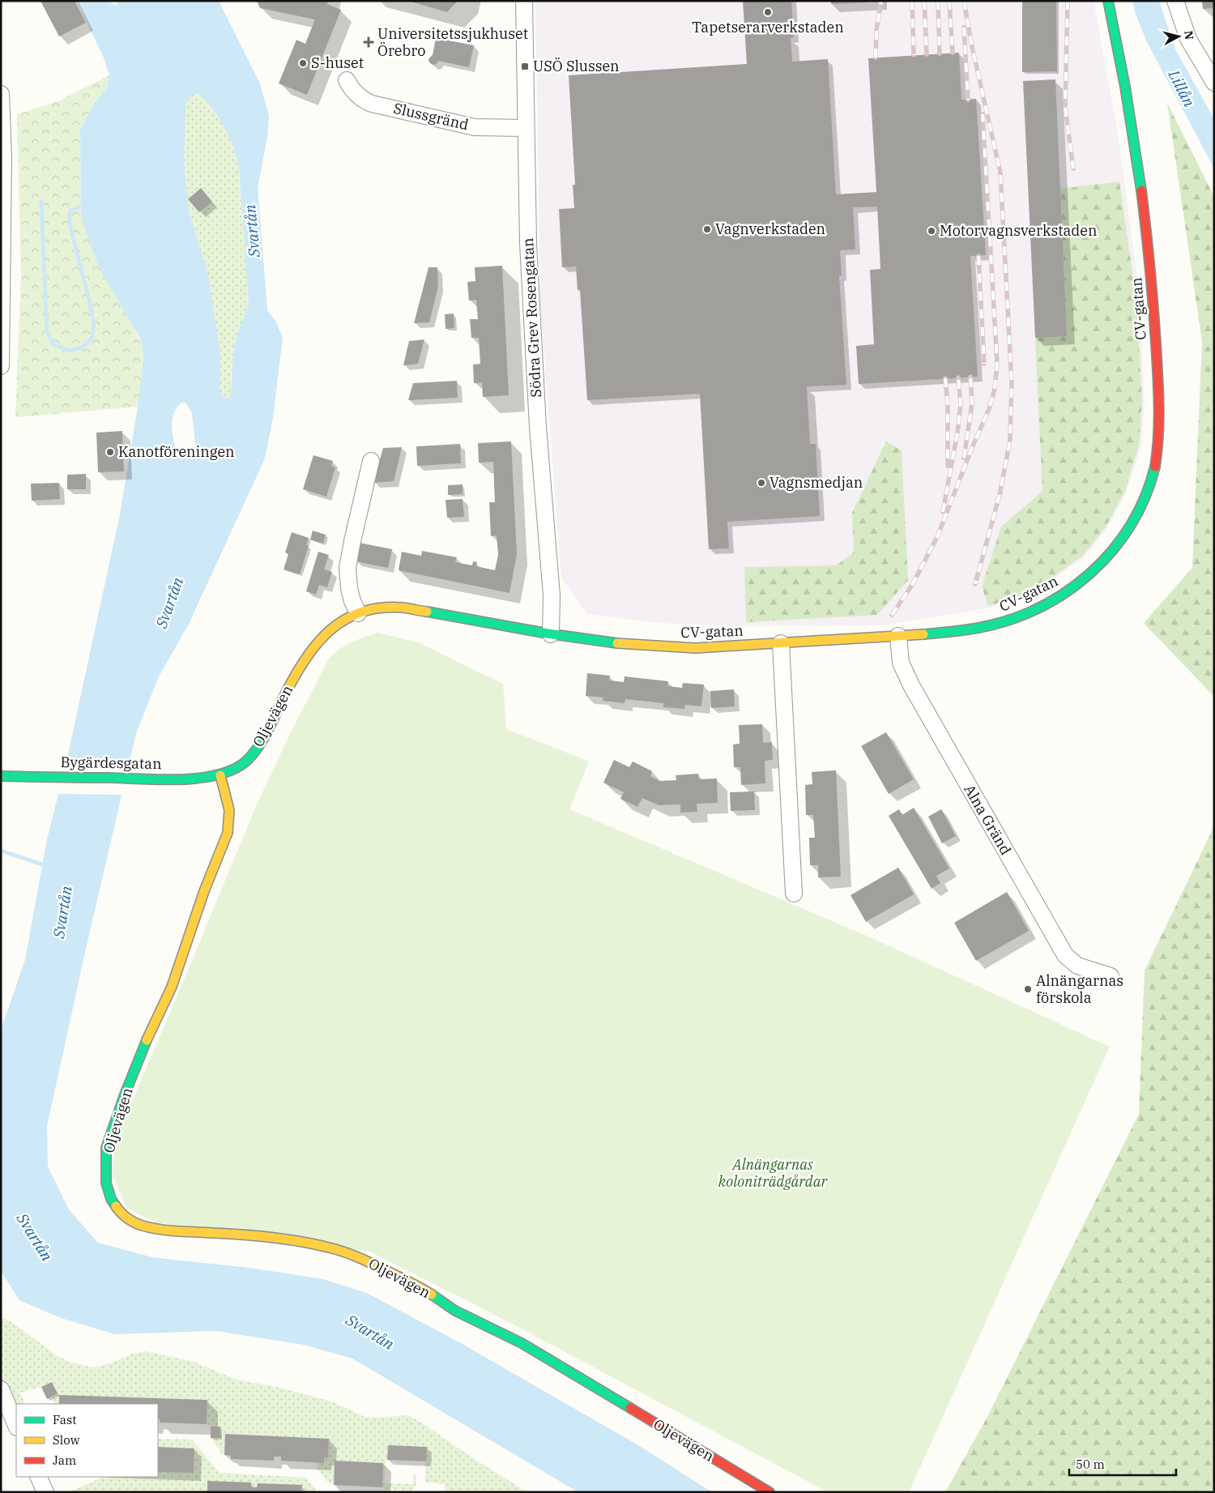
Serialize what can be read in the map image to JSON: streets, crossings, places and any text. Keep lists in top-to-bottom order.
{
  "streets": {
    "street": [
      "Slussgränd",
      "CV-gatan",
      "Södra Grev Rosengatan",
      "Oljevägen",
      "Bygärdesgatan",
      "Alna Gränd"
    ]
  },
  "crossings": [
    ["Slussgränd", "Södra Grev Rosengatan"],
    ["CV-gatan", "Södra Grev Rosengatan"],
    ["CV-gatan", "Oljevägen"],
    ["CV-gatan", "Alna Gränd"],
    ["Oljevägen", "Bygärdesgatan"]
  ],
  "water": ["Lillån", "Svartån"],
  "parks": ["Alnängarnas koloniträdgårdar"],
  "places": {
    "other": [
      "Tapetserarverkstaden",
      "S-huset",
      "Vagnverkstaden",
      "Motorvagnsverkstaden",
      "Kanotföreningen",
      "Vagnsmedjan",
      "Alnängarnas förskola"
    ],
    "health": ["Universitetssjukhuset Örebro"],
    "transit": ["USÖ Slussen"]
  },
  "legend": ["Fast", "Slow", "Jam"],
  "scale_bar": "50 m",
  "north": "right"
}
